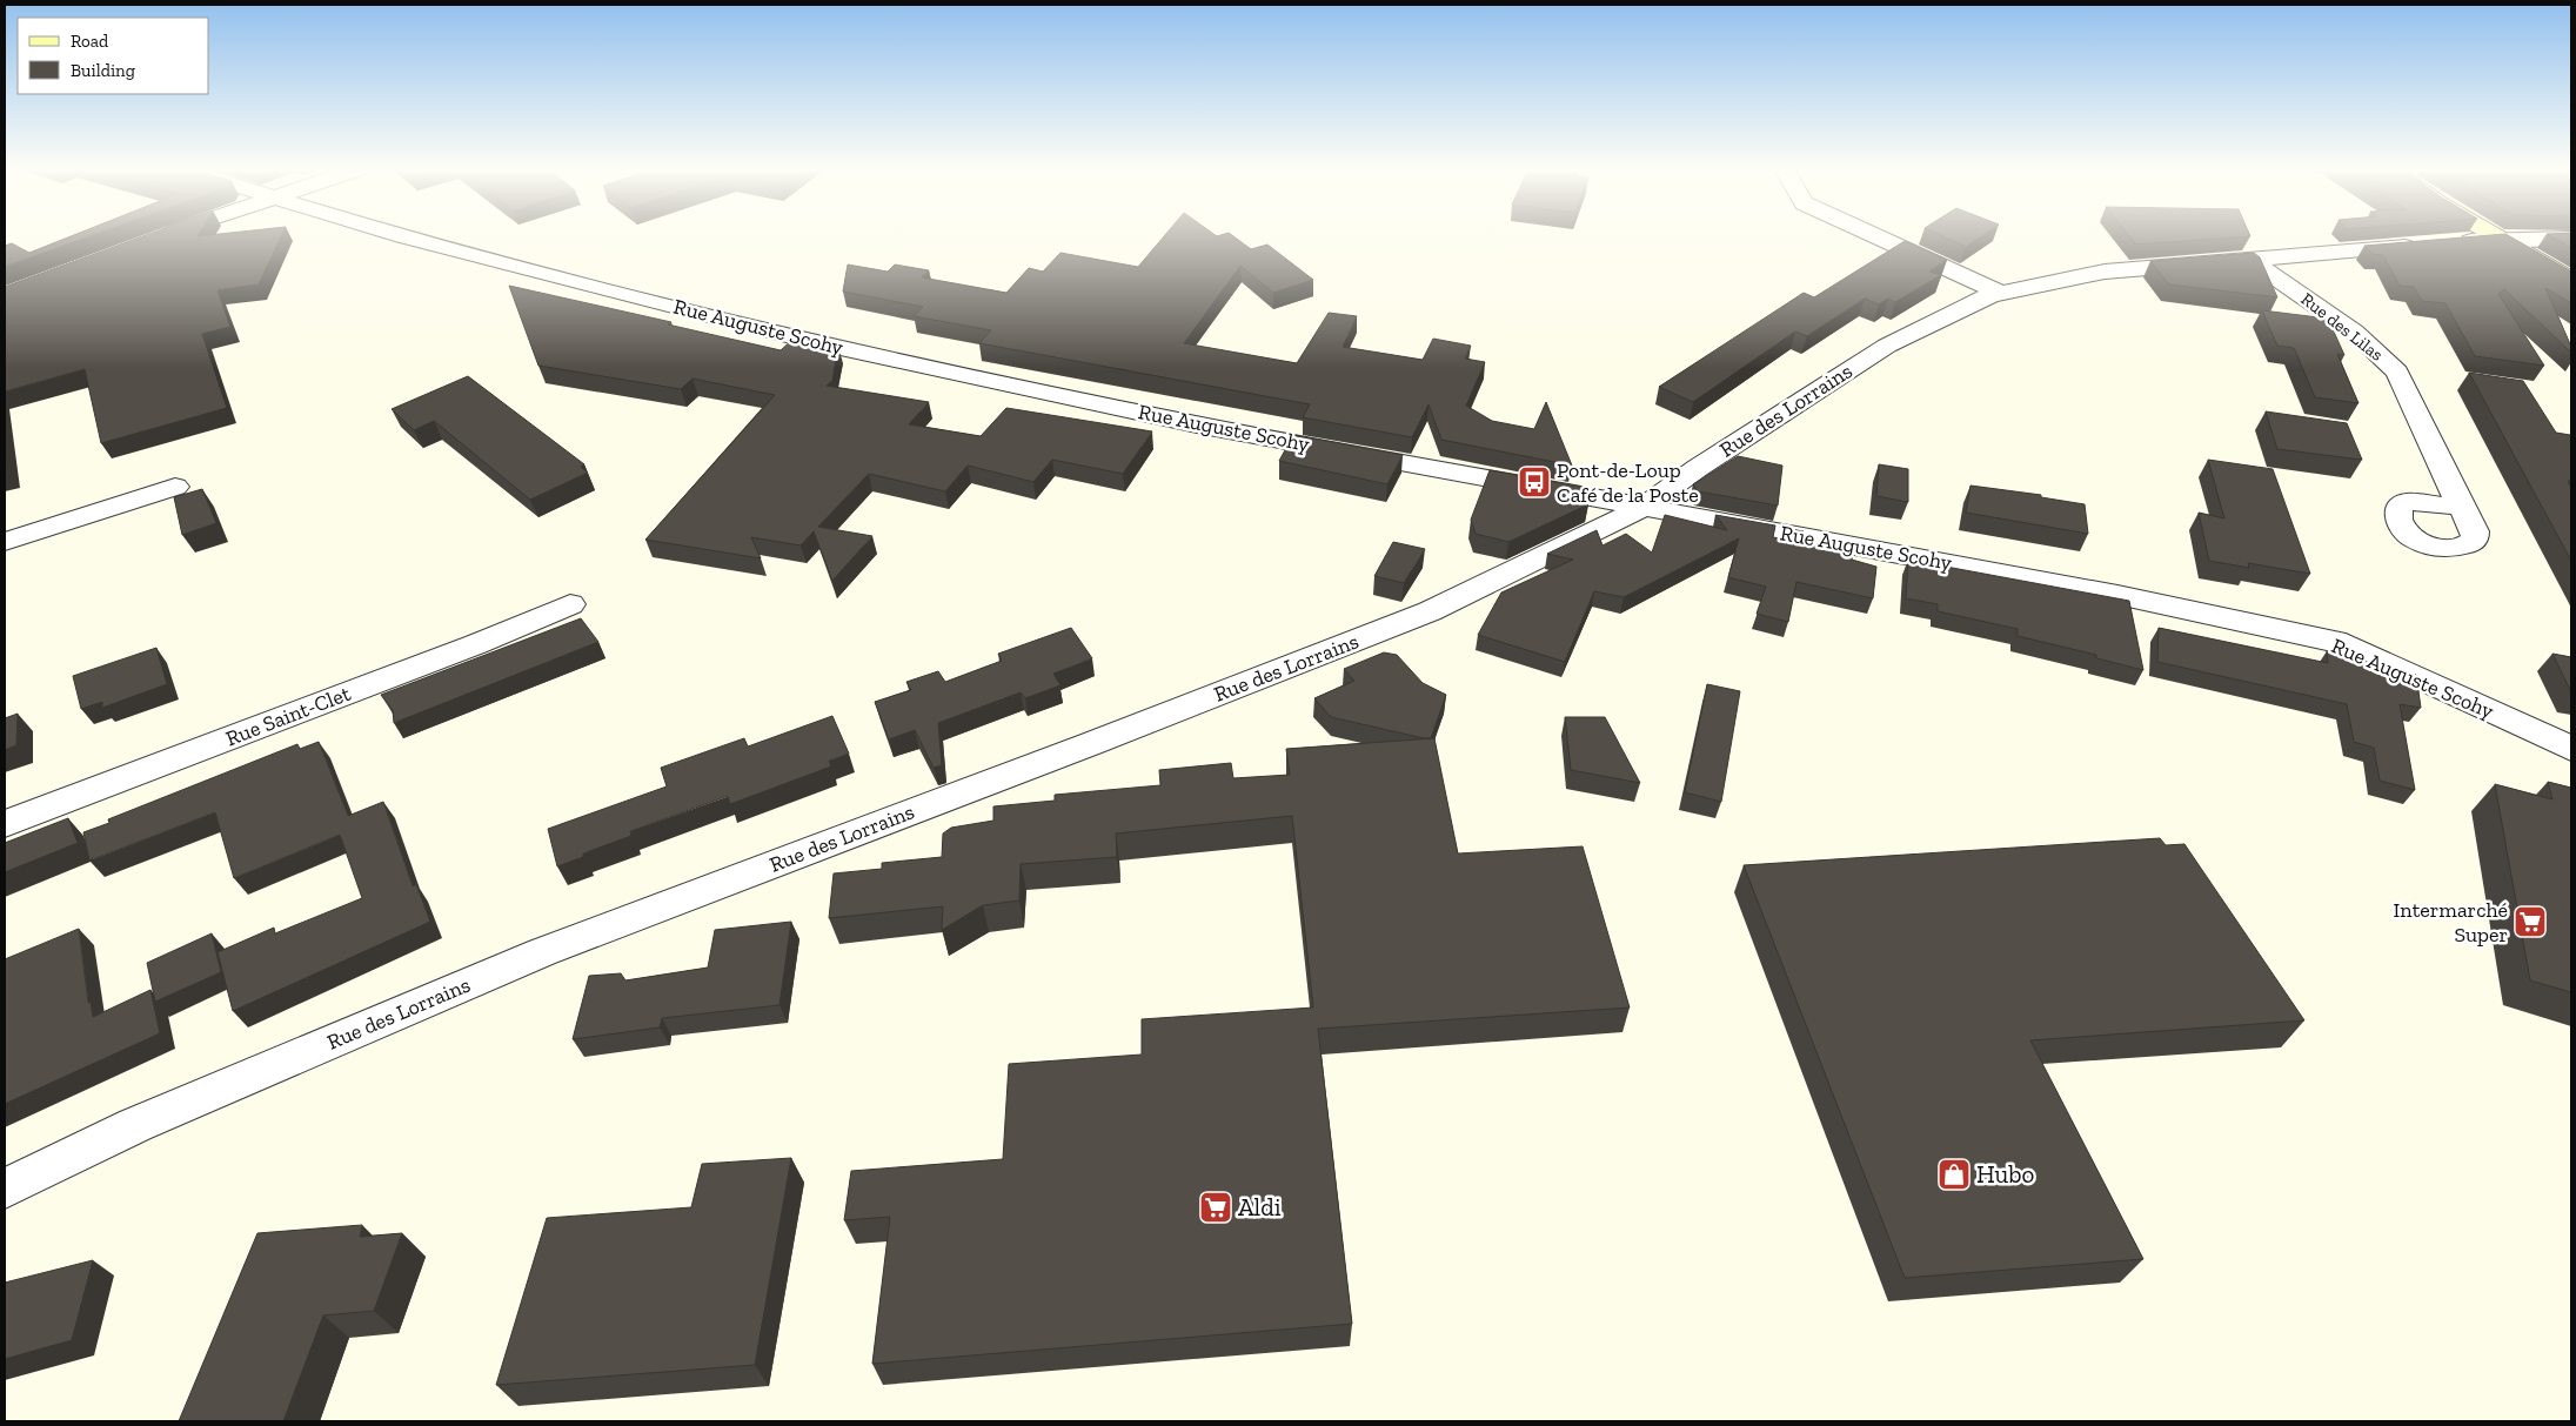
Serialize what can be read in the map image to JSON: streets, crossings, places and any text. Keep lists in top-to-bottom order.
{
  "streets": {
    "street": [
      "Rue Auguste Scohy",
      "Rue des Lilas",
      "Rue des Lorrains",
      "Rue Saint-Clet"
    ]
  },
  "crossings": [
    ["Rue Auguste Scohy", "Rue des Lorrains"],
    ["Rue des Lilas", "Rue des Lorrains"]
  ],
  "places": {
    "bus stop": ["Pont-de-Loup Café de la Poste"],
    "supermarket": ["Intermarché Super", "Aldi"],
    "shop": ["Hubo"]
  },
  "legend": ["Road", "Building"]
}
